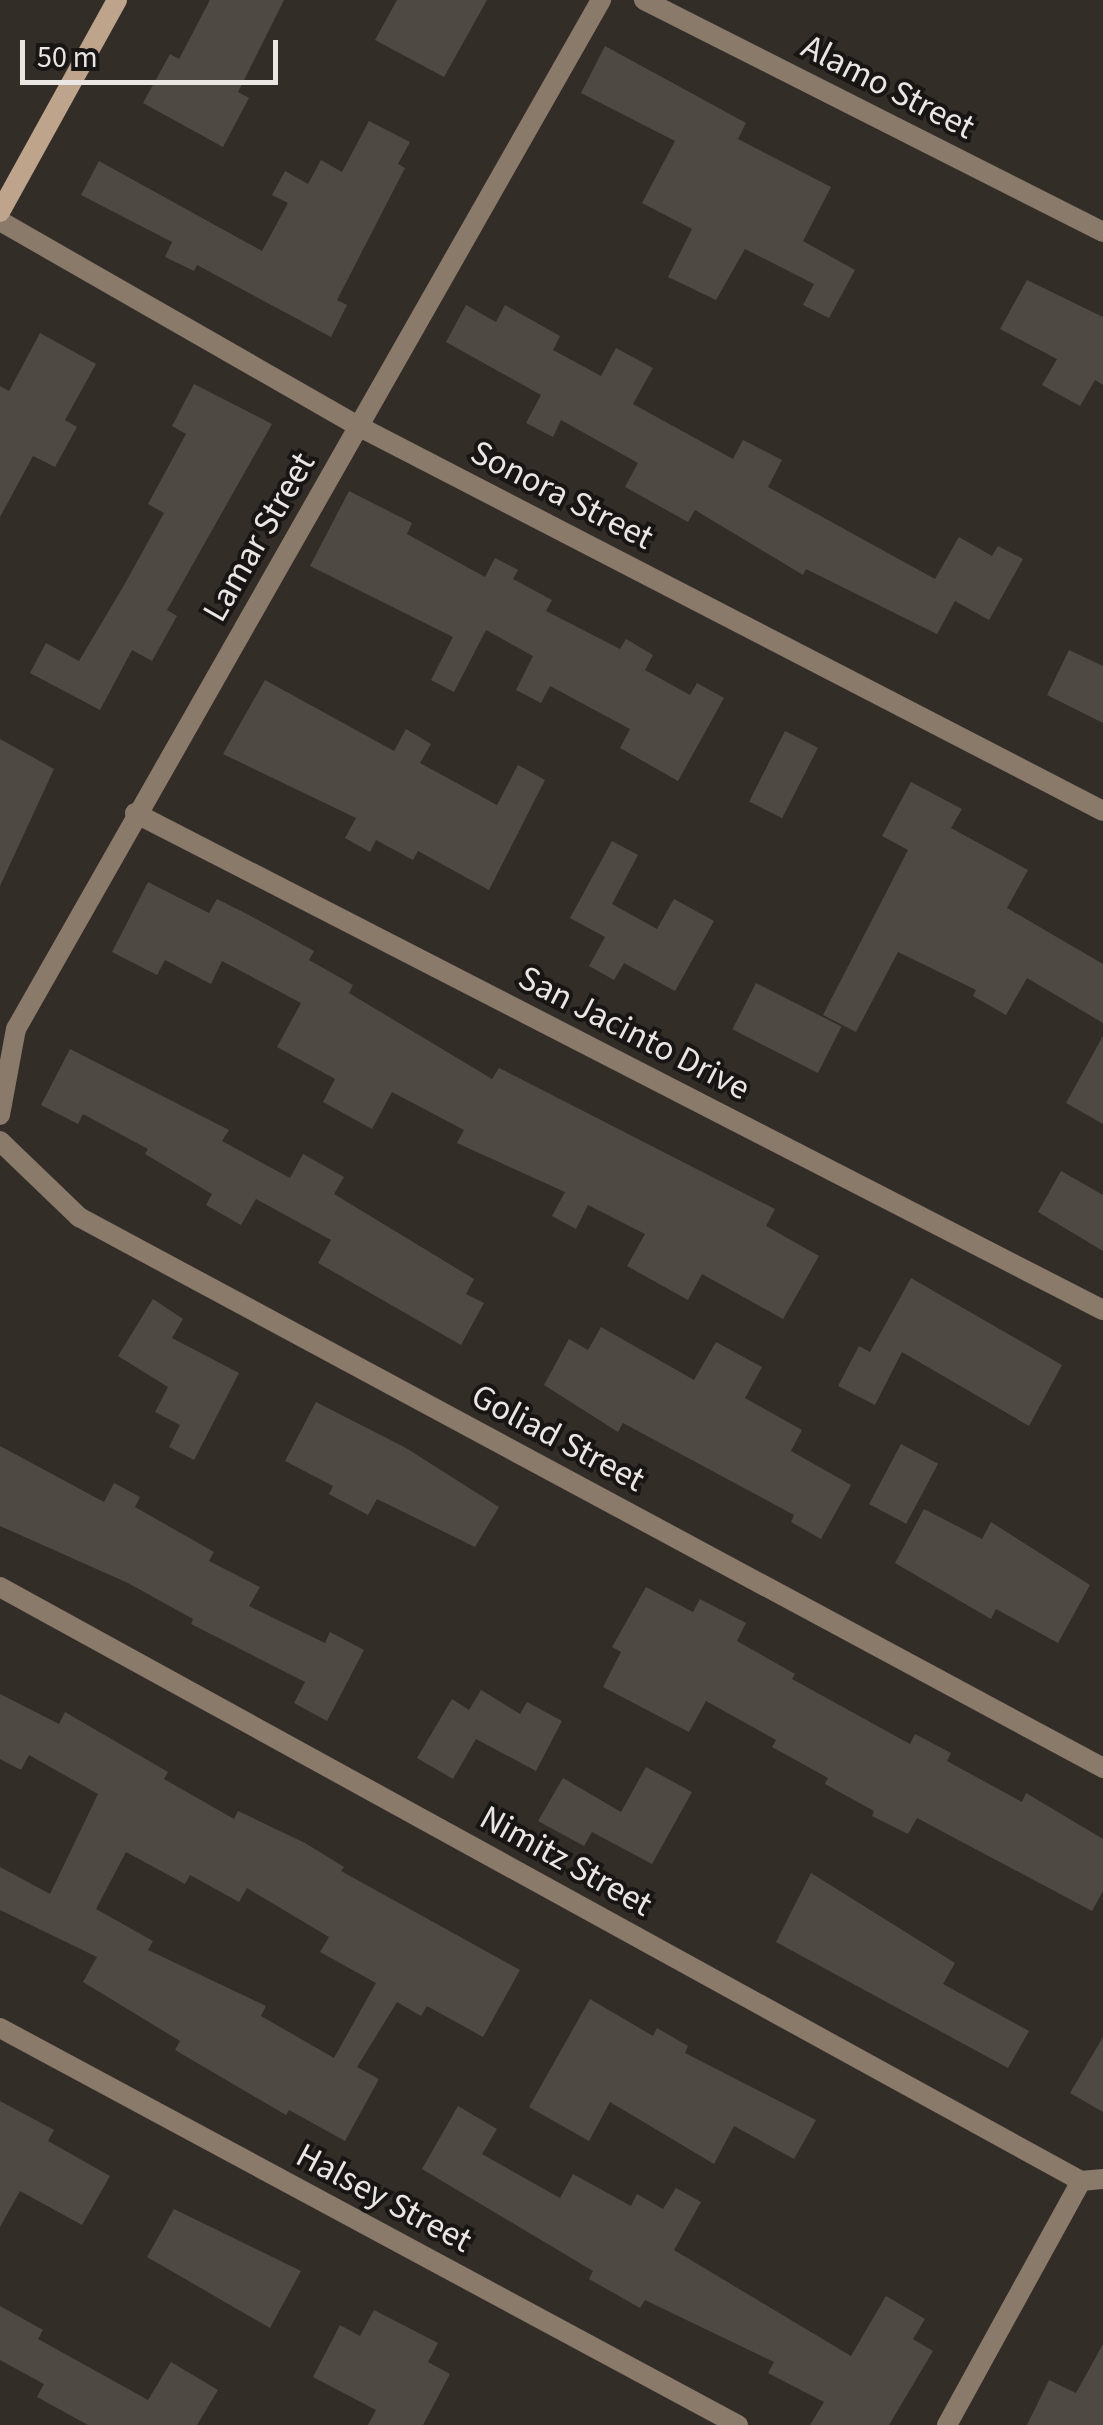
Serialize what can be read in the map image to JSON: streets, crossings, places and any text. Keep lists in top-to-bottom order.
{
  "streets": {
    "street": [
      "Alamo Street",
      "Sonora Street",
      "Lamar Street",
      "San Jacinto Drive",
      "Goliad Street",
      "Nimitz Street",
      "Halsey Street"
    ]
  },
  "crossings": [
    ["Sonora Street", "Lamar Street"],
    ["Lamar Street", "San Jacinto Drive"]
  ],
  "scale_bar": "50 m"
}
